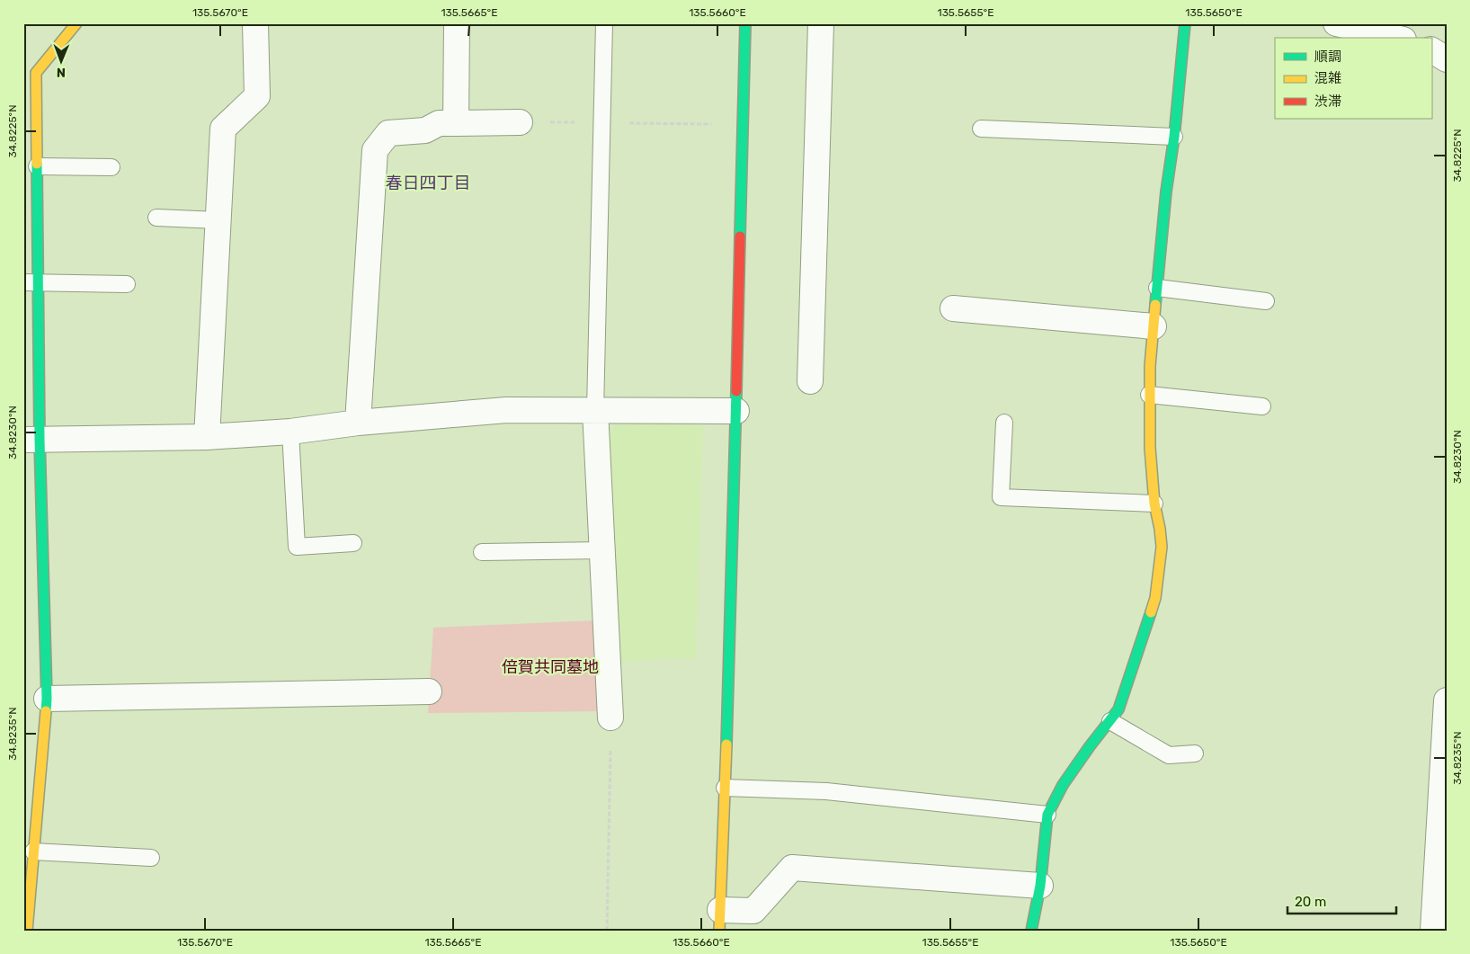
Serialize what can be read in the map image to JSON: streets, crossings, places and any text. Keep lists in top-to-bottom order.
{
  "districts": ["春日四丁目"],
  "parks": ["倍賀共同墓地"],
  "legend": ["順調", "混雑", "渋滞"],
  "scale_bar": "20 m",
  "north": "bottom",
  "coordinates": [
    "135.5670°E",
    "135.5665°E",
    "135.5660°E",
    "135.5655°E",
    "135.5650°E",
    "34.8225°N",
    "34.8230°N",
    "34.8235°N"
  ]
}
